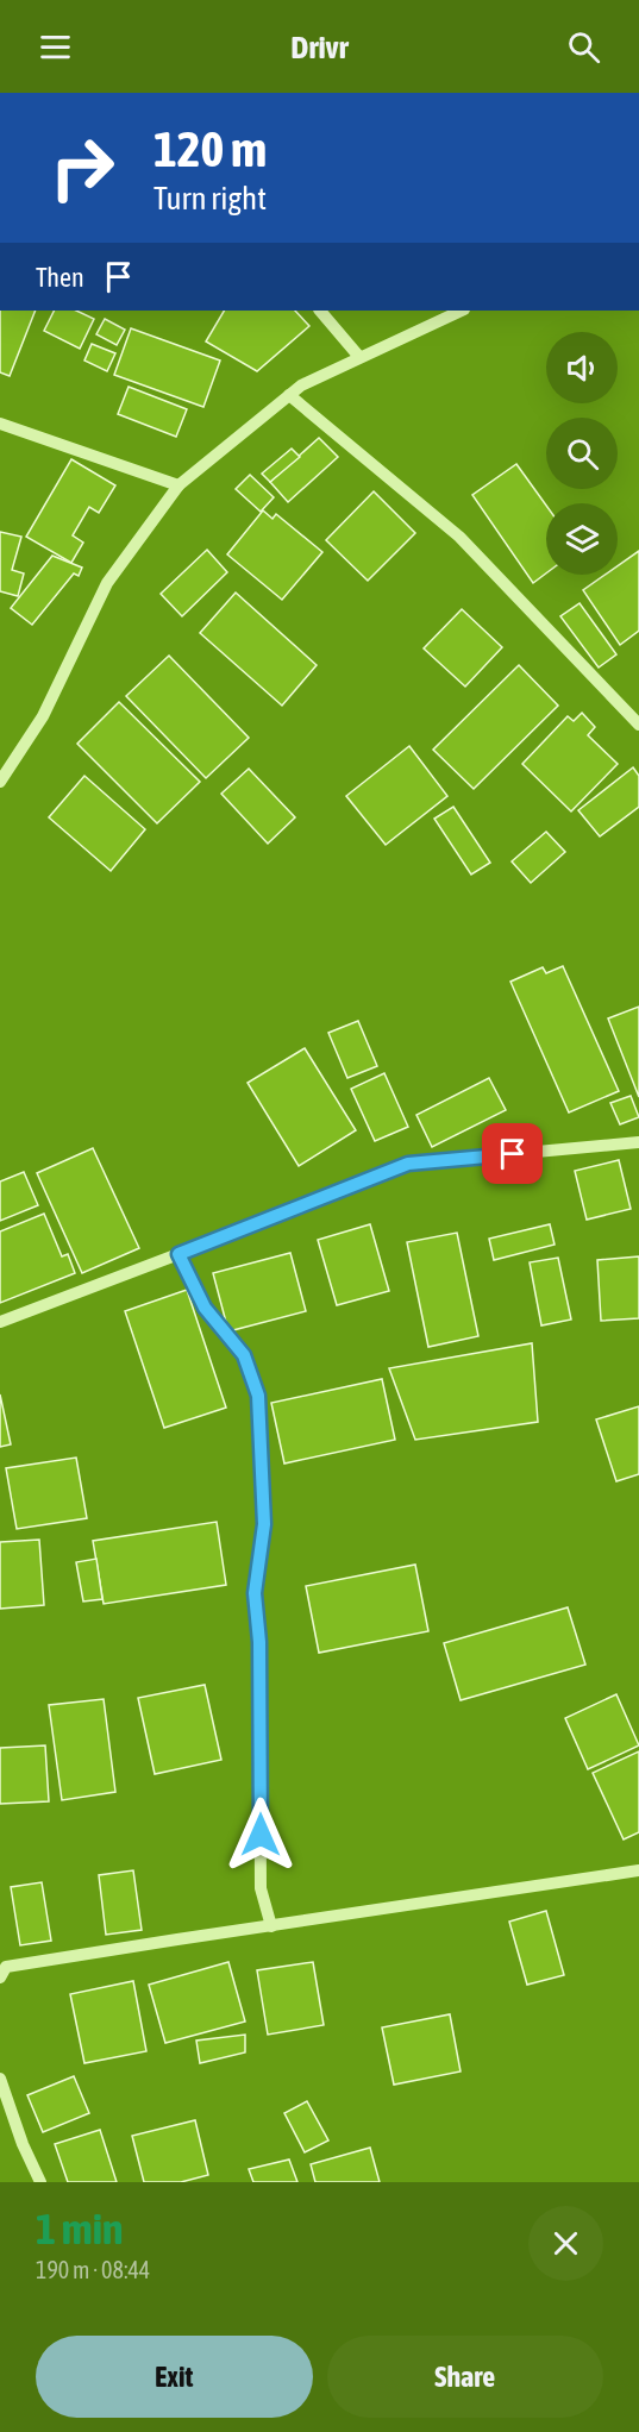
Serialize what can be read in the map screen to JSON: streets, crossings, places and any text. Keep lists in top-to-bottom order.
{
  "page": {
    "header": "Drivr",
    "turn": ["120 m", "Turn right"],
    "then": "Then",
    "heading": ["1 min", "190 m · 08:44"],
    "buttons": ["Exit", "Share"]
  }
}
